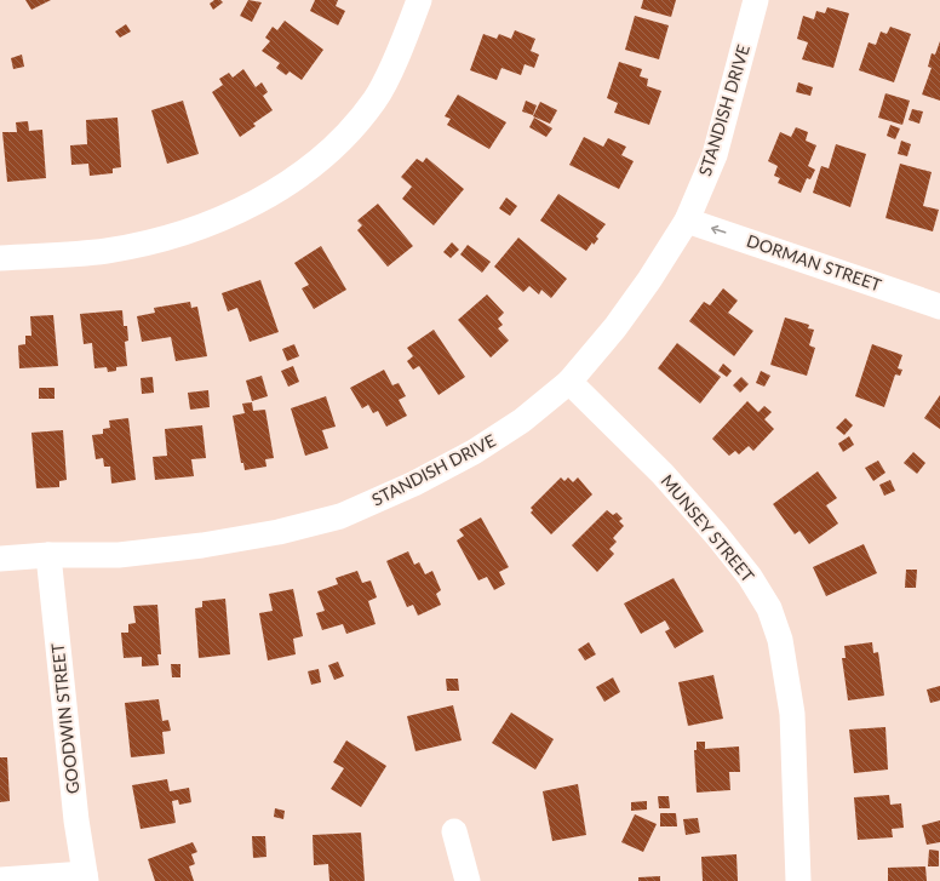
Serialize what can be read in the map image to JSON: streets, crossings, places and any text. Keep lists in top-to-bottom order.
{
  "streets": {
    "street": [
      "STANDISH DRIVE",
      "DORMAN STREET",
      "MUNSEY STREET",
      "GOODWIN STREET"
    ]
  },
  "crossings": [
    ["STANDISH DRIVE", "DORMAN STREET"],
    ["STANDISH DRIVE", "MUNSEY STREET"],
    ["STANDISH DRIVE", "GOODWIN STREET"]
  ],
  "one_way": ["DORMAN STREET"]
}
